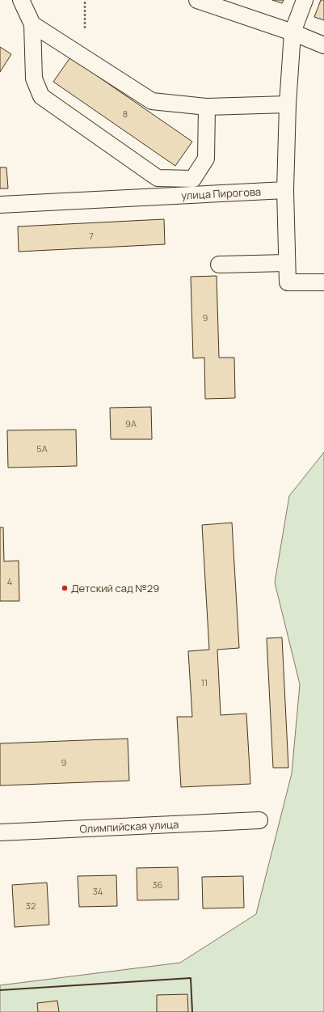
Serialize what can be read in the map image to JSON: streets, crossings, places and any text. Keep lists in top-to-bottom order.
{
  "streets": {
    "street": ["улица Пирогова", "Олимпийская улица"]
  },
  "places": ["Детский сад №29"],
  "house_numbers": [
    "8",
    "7",
    "9",
    "9А",
    "5А",
    "4",
    "11",
    "9",
    "36",
    "34",
    "32"
  ]
}
